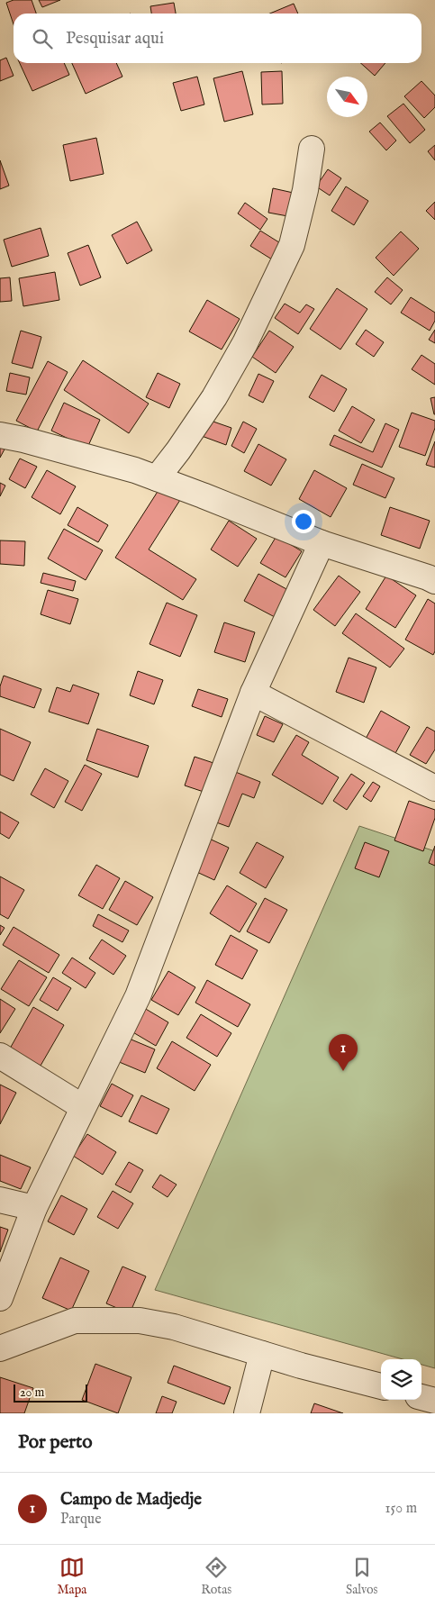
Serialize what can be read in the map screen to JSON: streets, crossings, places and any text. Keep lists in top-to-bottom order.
{
  "scale_bar": "20 m",
  "north": "bottom right",
  "page": {
    "search": "Pesquisar aqui",
    "pins": "1",
    "scale": "20 m",
    "heading": "Por perto",
    "list": [
      {
        "mark": "1",
        "name": "Campo de Madjedje",
        "note": "Parque",
        "value": "150 m"
      }
    ],
    "nav": ["Mapa", "Rotas", "Salvos"]
  }
}
